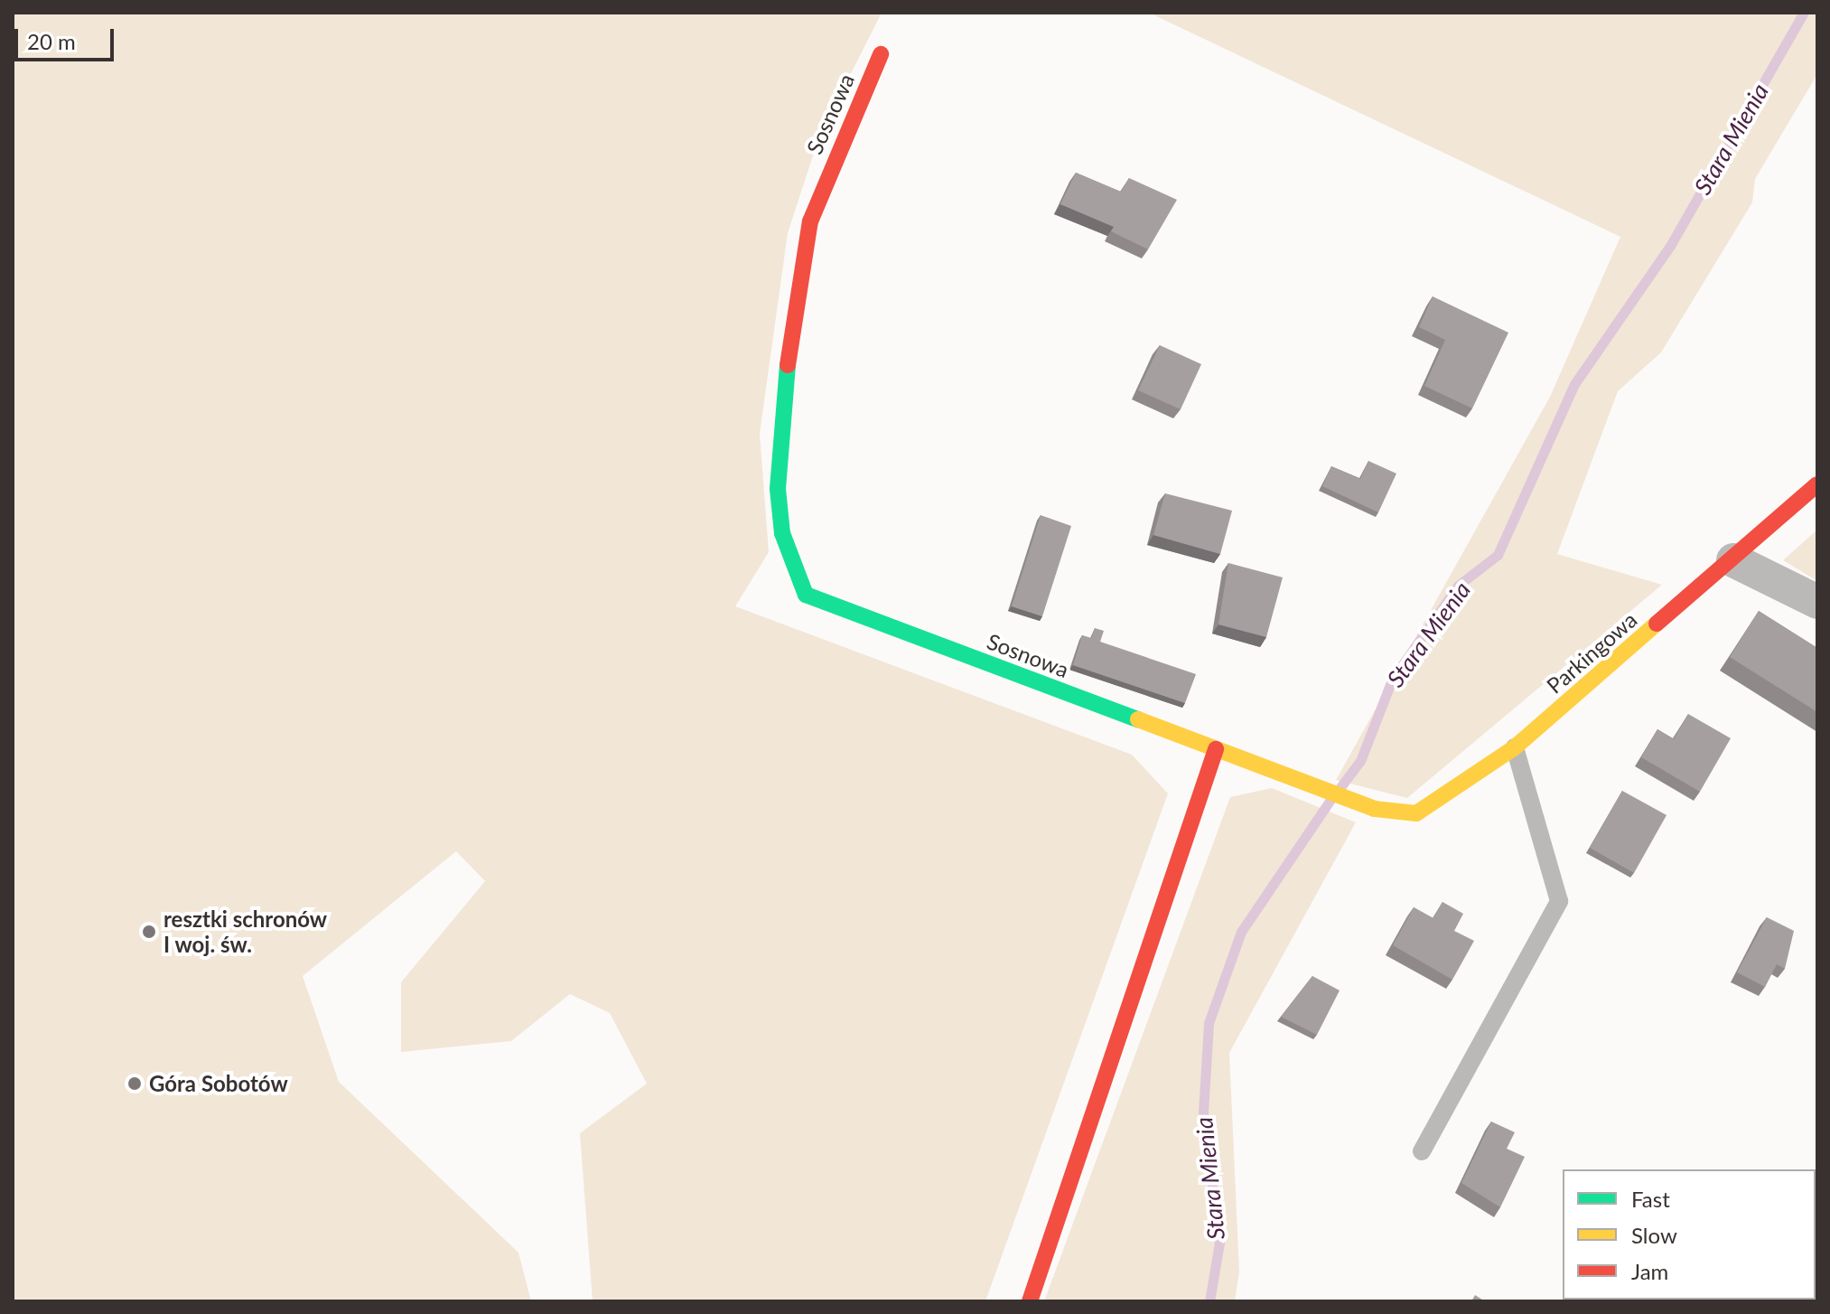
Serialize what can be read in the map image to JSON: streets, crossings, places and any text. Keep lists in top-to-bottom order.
{
  "streets": {
    "street": ["Sosnowa", "Parkingowa"]
  },
  "crossings": [
    ["Sosnowa", "Parkingowa"]
  ],
  "water": ["Stara Mienia"],
  "places": ["resztki schronów I woj. św.", "Góra Sobotów"],
  "legend": ["Fast", "Slow", "Jam"],
  "scale_bar": "20 m"
}
